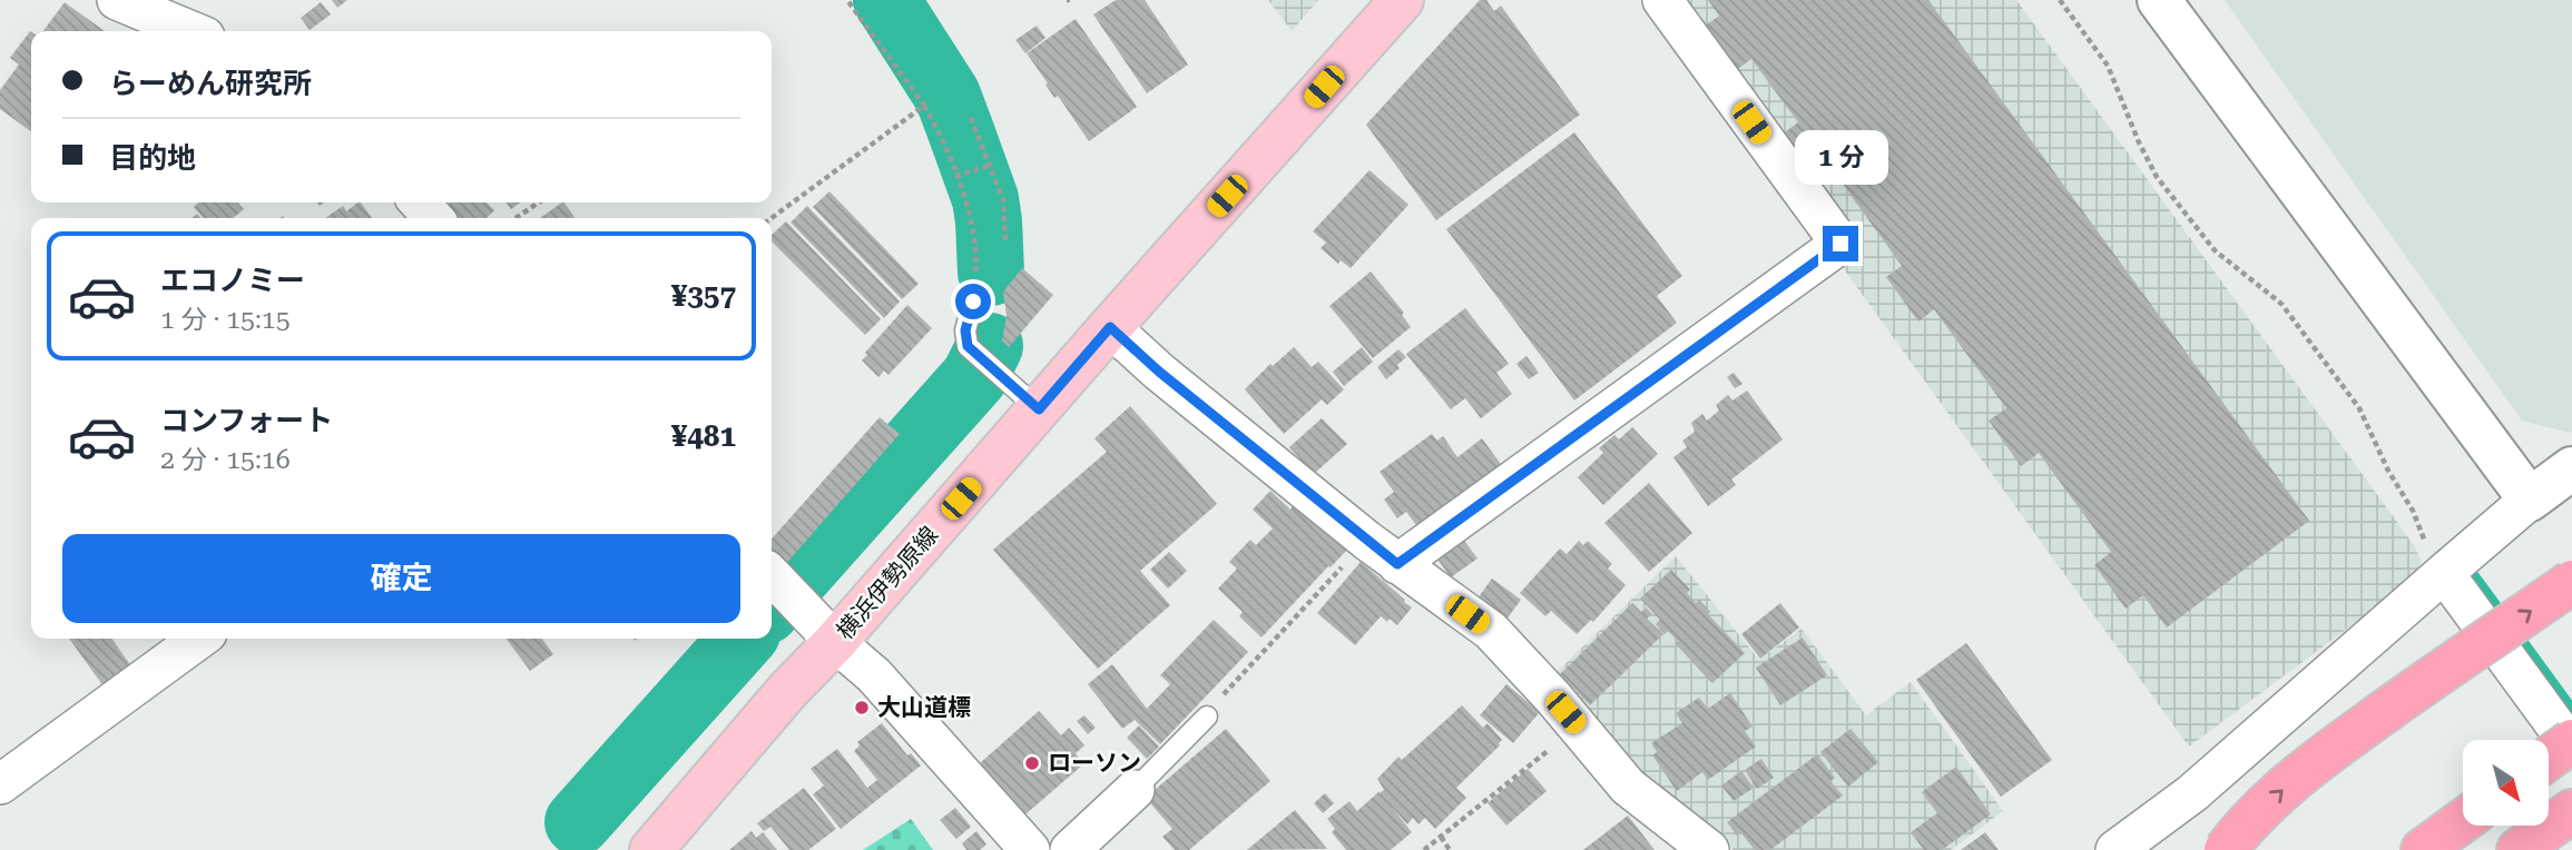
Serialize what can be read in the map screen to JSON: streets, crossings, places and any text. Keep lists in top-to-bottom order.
{
  "streets": {
    "main road": ["横浜伊勢原線"]
  },
  "places": ["大山道標", "ローソン"],
  "north": "bottom right",
  "page": {
    "banner": ["らーめん研究所", "目的地"],
    "bubble": "1 分",
    "list": [
      {
        "name": "エコノミー",
        "note": "1 分 · 15:15",
        "value": "¥357"
      },
      {
        "name": "コンフォート",
        "note": "2 分 · 15:16",
        "value": "¥481"
      }
    ],
    "buttons": "確定"
  }
}
